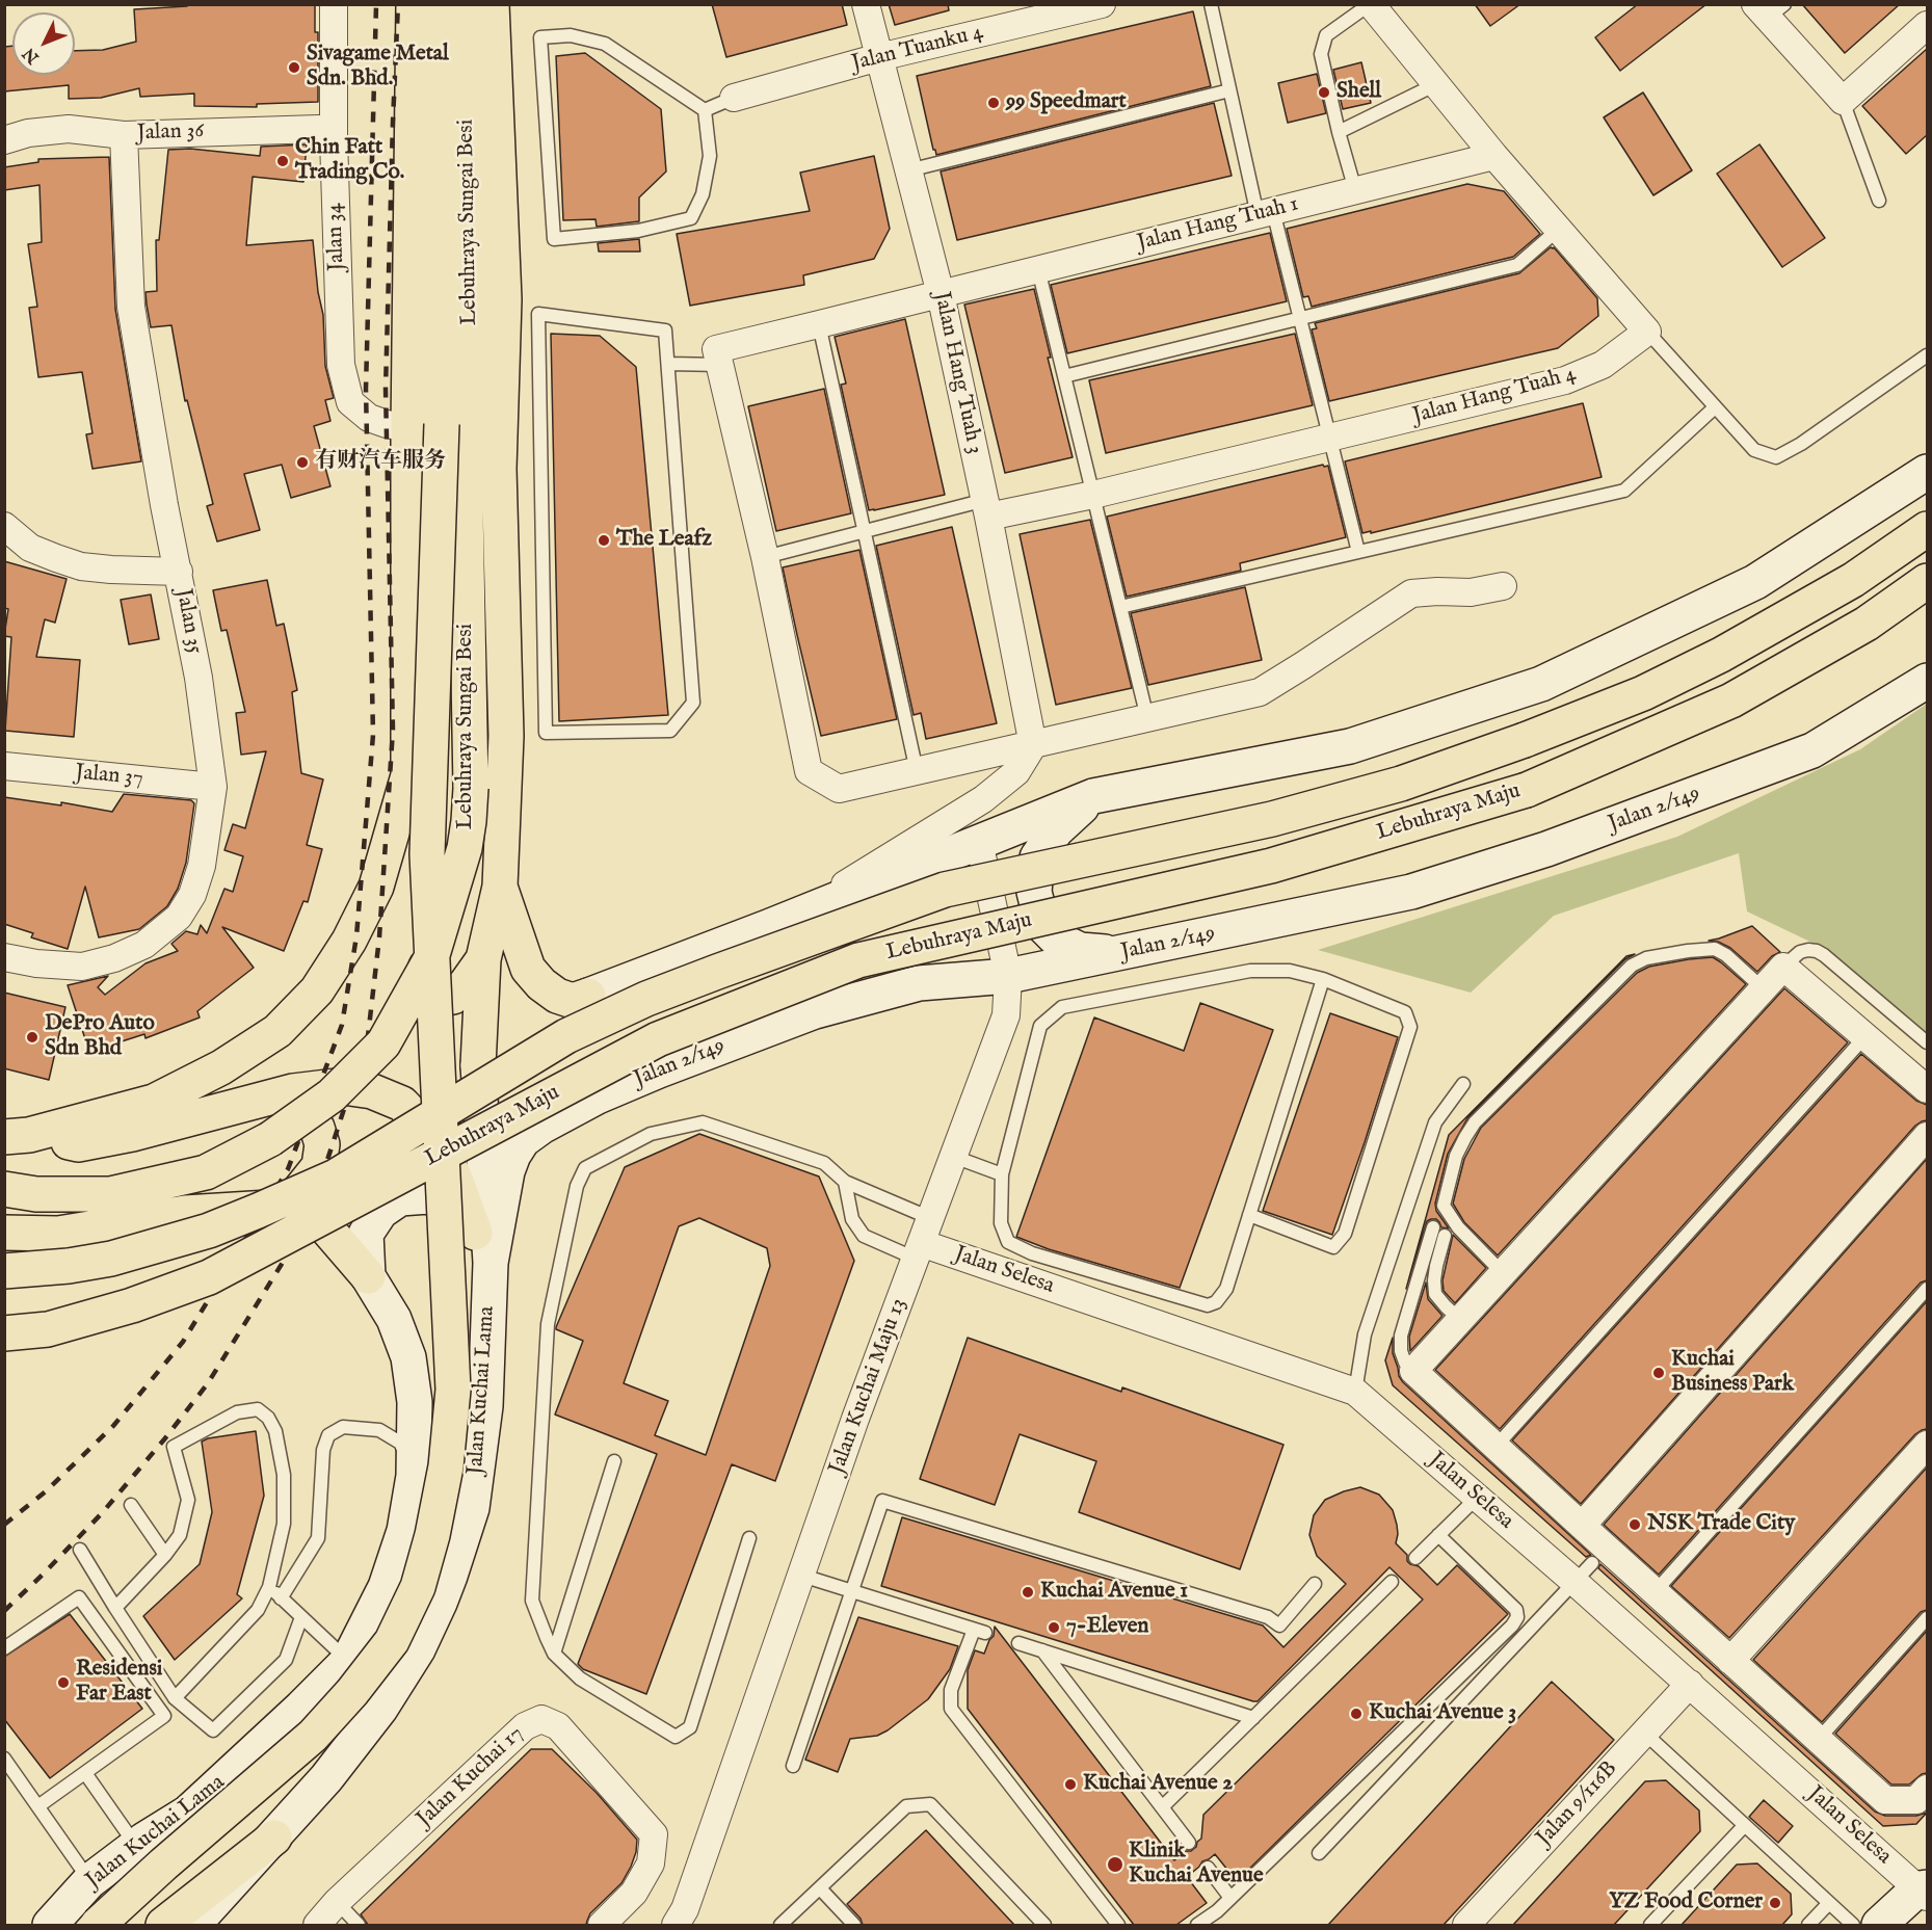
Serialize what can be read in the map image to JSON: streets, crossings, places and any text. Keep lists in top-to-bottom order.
{
  "streets": {
    "highway": ["Lebuhraya Sungai Besi", "Lebuhraya Maju"],
    "main road": ["Jalan 2/149", "Jalan Kuchai Lama"],
    "street": [
      "Jalan Tuanku 4",
      "Jalan 36",
      "Jalan Hang Tuah 1",
      "Jalan 34",
      "Jalan Hang Tuah 3",
      "Jalan Hang Tuah 4",
      "Jalan 35",
      "Jalan 37",
      "Jalan Selesa",
      "Jalan Kuchai Maju 13",
      "Jalan Kuchai 17",
      "Jalan 9/116B"
    ]
  },
  "crossings": [
    ["Jalan Tuanku 4", "Jalan Hang Tuah 3"],
    ["Jalan 36", "Jalan 34"],
    ["Jalan 36", "Jalan 35"],
    ["Jalan Hang Tuah 1", "Jalan Hang Tuah 3"],
    ["Jalan Hang Tuah 3", "Jalan Hang Tuah 4"],
    ["Jalan 35", "Jalan 37"],
    ["Jalan 2/149", "Jalan Kuchai Maju 13"],
    ["Jalan 2/149", "Jalan Kuchai Lama"],
    ["Jalan Selesa", "Jalan Kuchai Maju 13"],
    ["Jalan Selesa", "Jalan 9/116B"]
  ],
  "places": [
    "Sivagame Metal Sdn. Bhd.",
    "Shell",
    "99 Speedmart",
    "Chin Fatt Trading Co.",
    "有财汽车服务",
    "The Leafz",
    "DePro Auto Sdn Bhd",
    "Kuchai Business Park",
    "NSK Trade City",
    "Kuchai Avenue 1",
    "7-Eleven",
    "Residensi Far East",
    "Kuchai Avenue 3",
    "Kuchai Avenue 2",
    "Klinik Kuchai Avenue",
    "YZ Food Corner"
  ],
  "north": "bottom left"
}
